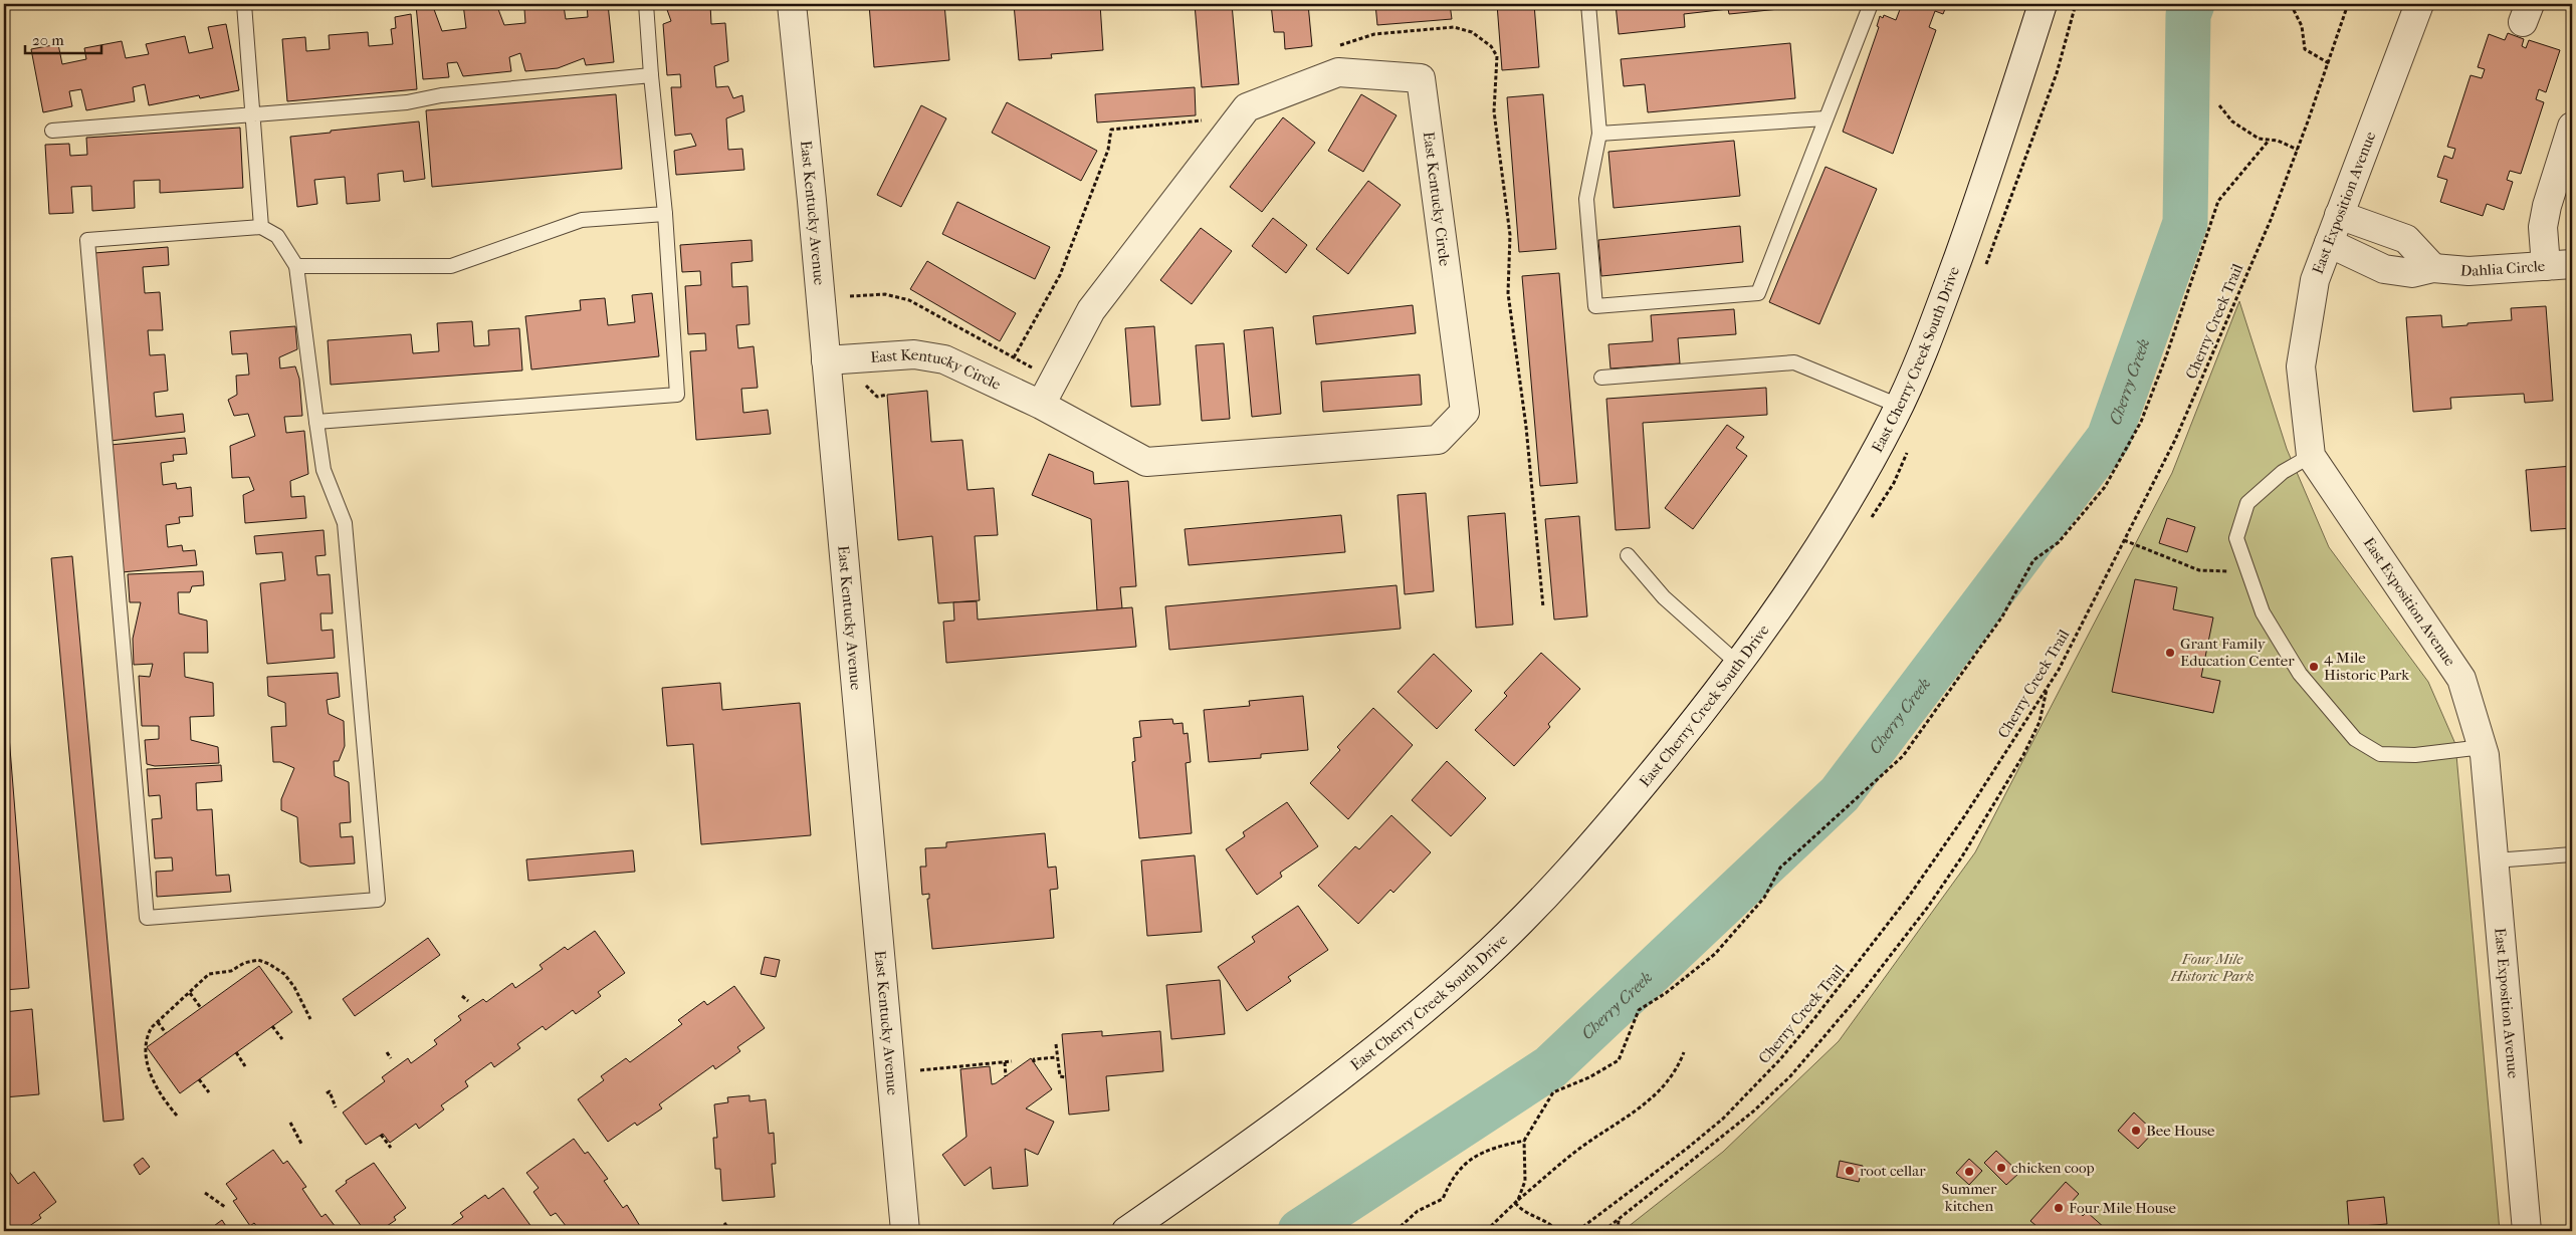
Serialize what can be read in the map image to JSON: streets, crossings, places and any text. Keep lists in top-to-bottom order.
{
  "streets": {
    "street": [
      "East Kentucky Circle",
      "East Exposition Avenue",
      "East Kentucky Avenue",
      "Dahlia Circle",
      "East Cherry Creek South Drive"
    ],
    "path": ["Cherry Creek Trail"]
  },
  "crossings": [
    ["East Kentucky Circle", "East Kentucky Avenue"],
    ["East Exposition Avenue", "Dahlia Circle"]
  ],
  "water": ["Cherry Creek"],
  "parks": ["Four Mile Historic Park"],
  "places": [
    "Grant Family Education Center",
    "4 Mile Historic Park",
    "Bee House",
    "chicken coop",
    "root cellar",
    "Summer kitchen",
    "Four Mile House"
  ],
  "scale_bar": "20 m"
}
